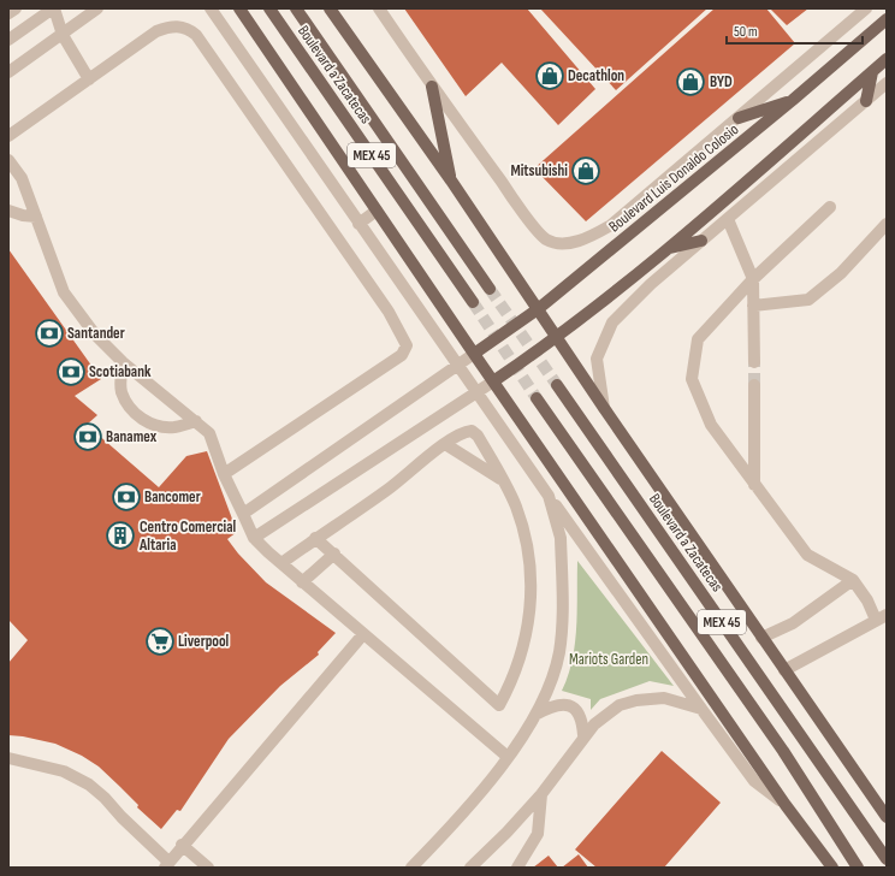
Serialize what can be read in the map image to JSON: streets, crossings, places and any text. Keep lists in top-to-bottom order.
{
  "streets": {
    "main road": ["Boulevard a Zacatecas", "MEX 45", "Boulevard Luis Donaldo Colosio"]
  },
  "parks": ["Mariots Garden"],
  "places": {
    "shop": ["Decathlon", "BYD", "Mitsubishi"],
    "bank": [
      "Santander",
      "Scotiabank",
      "Banamex",
      "Bancomer"
    ],
    "building": ["Centro Comercial Altaria"],
    "supermarket": ["Liverpool"]
  },
  "scale_bar": "50 m"
}
